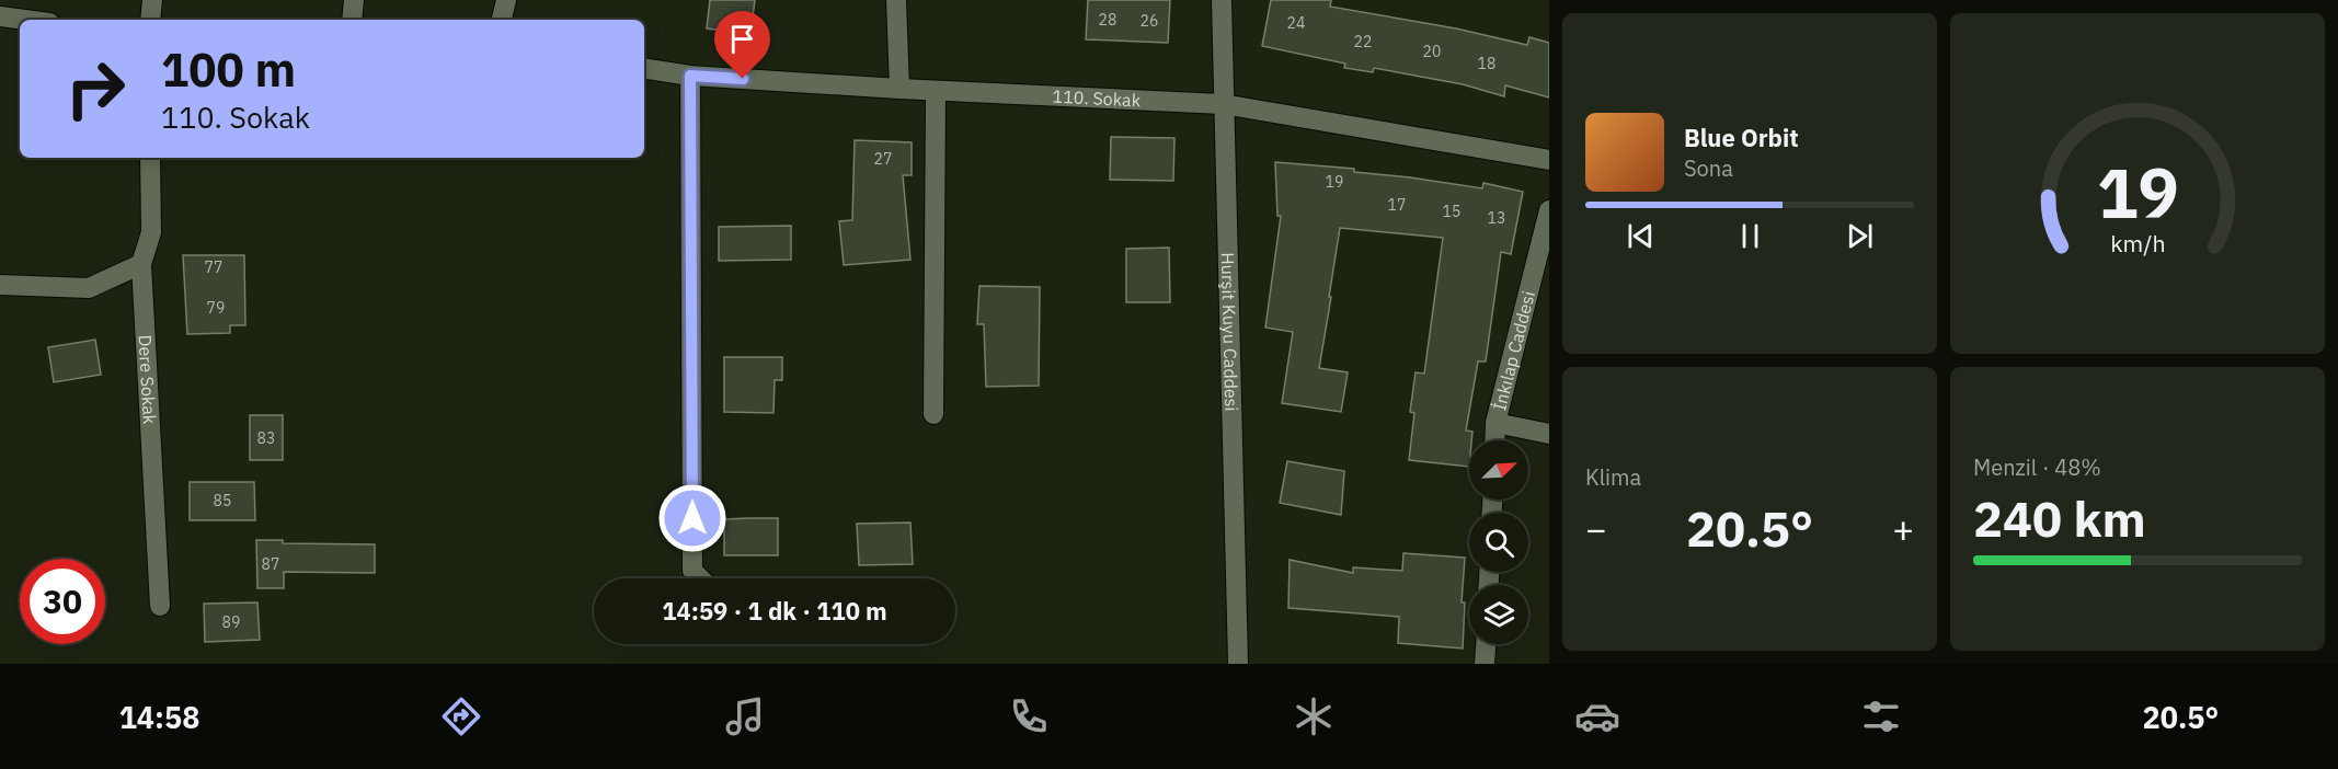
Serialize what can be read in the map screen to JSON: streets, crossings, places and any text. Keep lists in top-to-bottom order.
{
  "streets": {
    "street": [
      "110. Sokak",
      "Hurşit Kuyu Caddesi",
      "İnkılap Caddesi",
      "Dere Sokak"
    ]
  },
  "crossings": [
    ["110. Sokak", "Hurşit Kuyu Caddesi"]
  ],
  "house_numbers": [
    "28",
    "26",
    "24",
    "22",
    "20",
    "18",
    "27",
    "19",
    "17",
    "15",
    "13",
    "77",
    "79",
    "83",
    "85",
    "87",
    "89"
  ],
  "north": "top right",
  "page": {
    "turn": ["100 m", "110. Sokak"],
    "song": ["Blue Orbit", "Sona"],
    "tile": [
      "Klima",
      ["Menzil · 48%", "240 km"]
    ],
    "heat": ["−", "20.5°", "+"],
    "limit": "30",
    "trip": "14:59 · 1 dk · 110 m",
    "tabs": ["14:58", "20.5°"],
    "gauge": ["19", "km/h"]
  }
}
